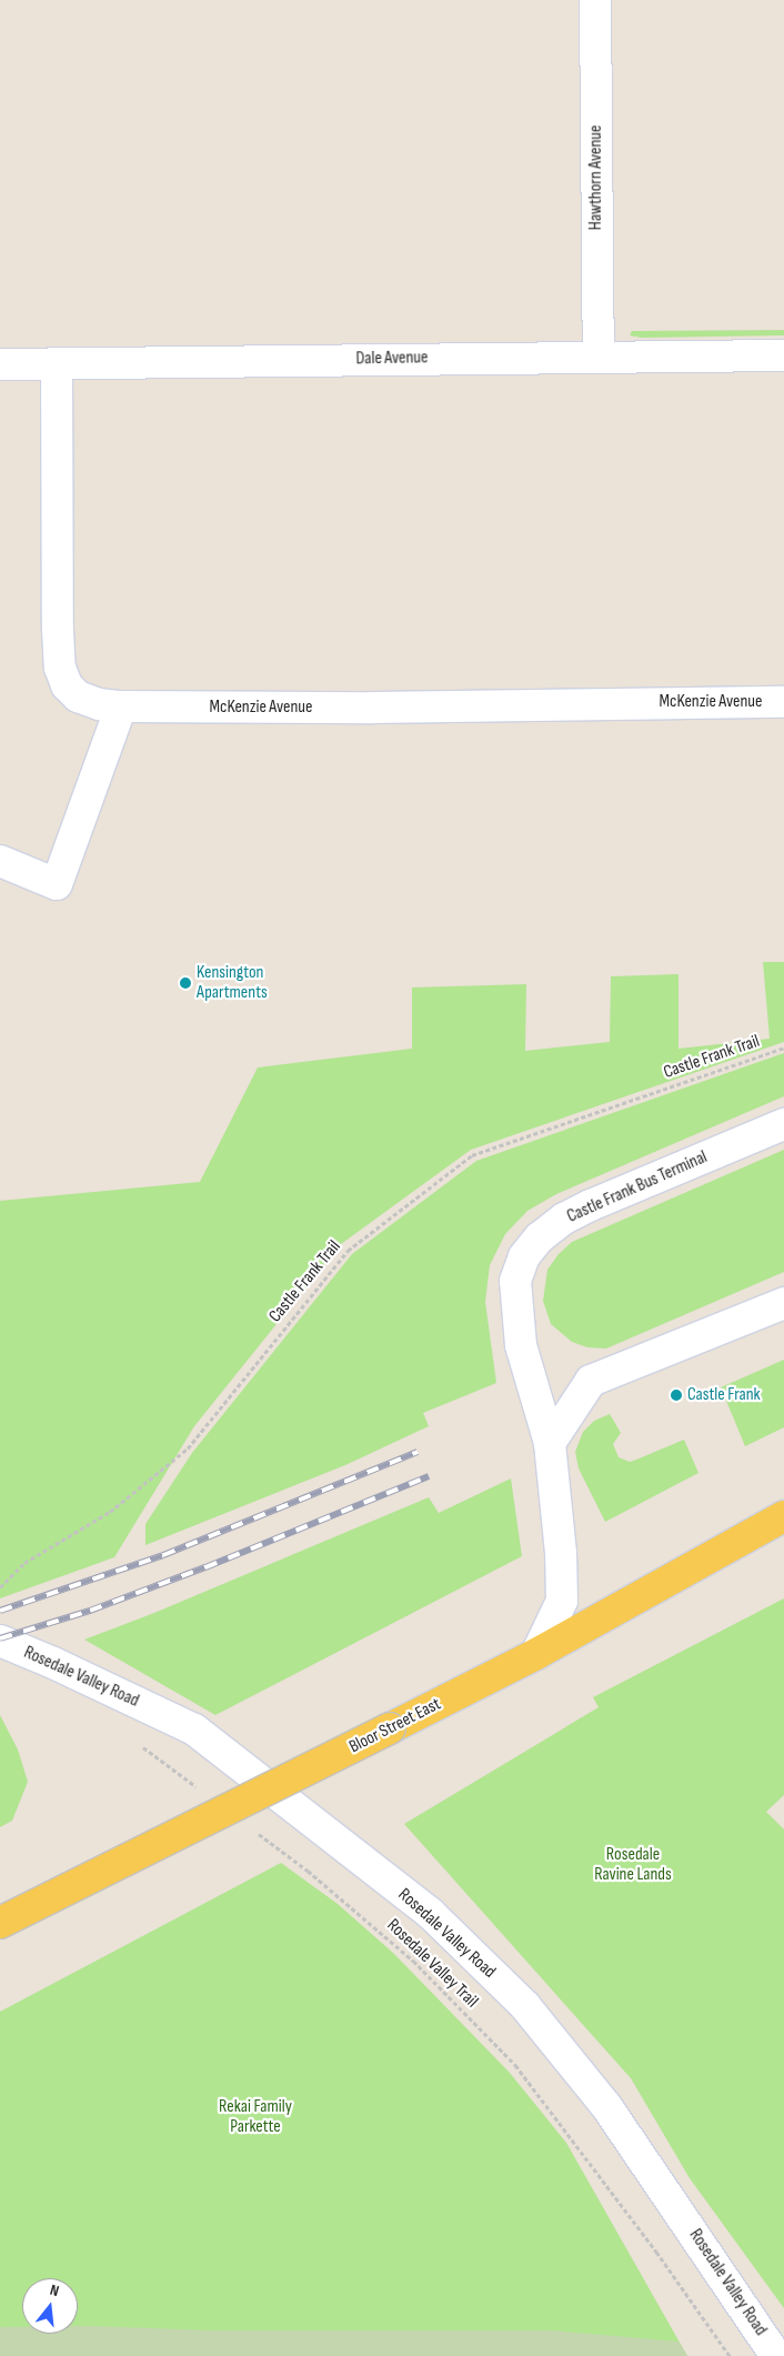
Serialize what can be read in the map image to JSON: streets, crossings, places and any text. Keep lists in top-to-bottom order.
{
  "streets": {
    "main road": ["Bloor Street East"],
    "street": [
      "Hawthorn Avenue",
      "Dale Avenue",
      "McKenzie Avenue",
      "Castle Frank Bus Terminal",
      "Rosedale Valley Road"
    ],
    "path": ["Castle Frank Trail", "Rosedale Valley Trail"]
  },
  "crossings": [
    ["Hawthorn Avenue", "Dale Avenue"],
    ["Dale Avenue", "McKenzie Avenue"],
    ["Castle Frank Bus Terminal", "Bloor Street East"]
  ],
  "parks": ["Rosedale Ravine Lands", "Rekai Family Parkette"],
  "places": ["Kensington Apartments", "Castle Frank"],
  "north": "top"
}
